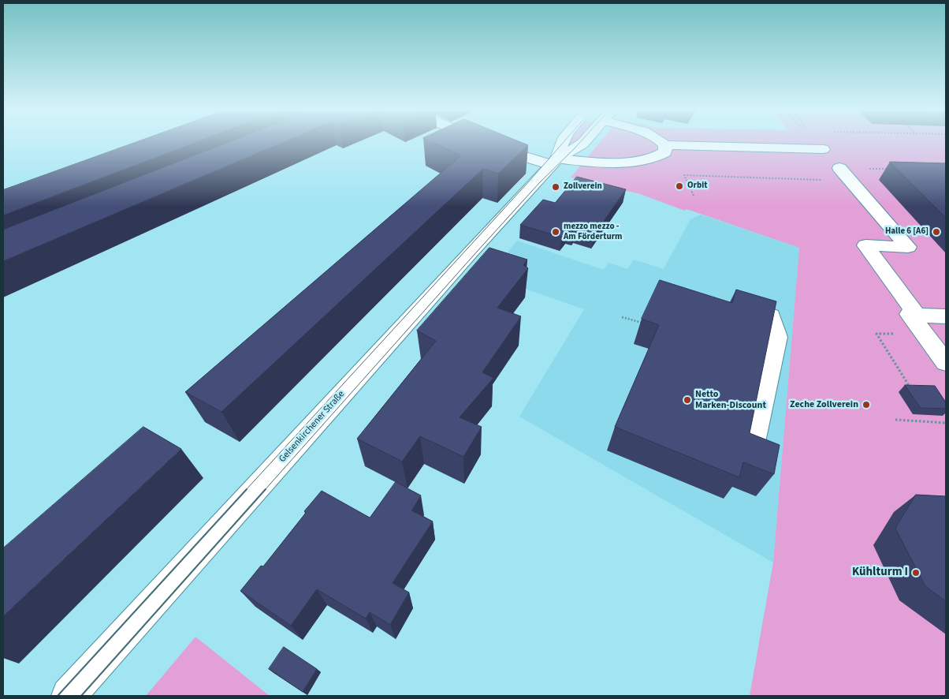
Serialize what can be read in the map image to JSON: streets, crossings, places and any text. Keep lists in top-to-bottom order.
{
  "streets": {
    "main road": ["Gelsenkirchener Straße"]
  },
  "places": [
    "Orbit",
    "Zollverein",
    "mezzo mezzo - Am Förderturm",
    "Halle 6 [A6]",
    "Netto Marken-Discount",
    "Zeche Zollverein",
    "Kühlturm I"
  ]
}
